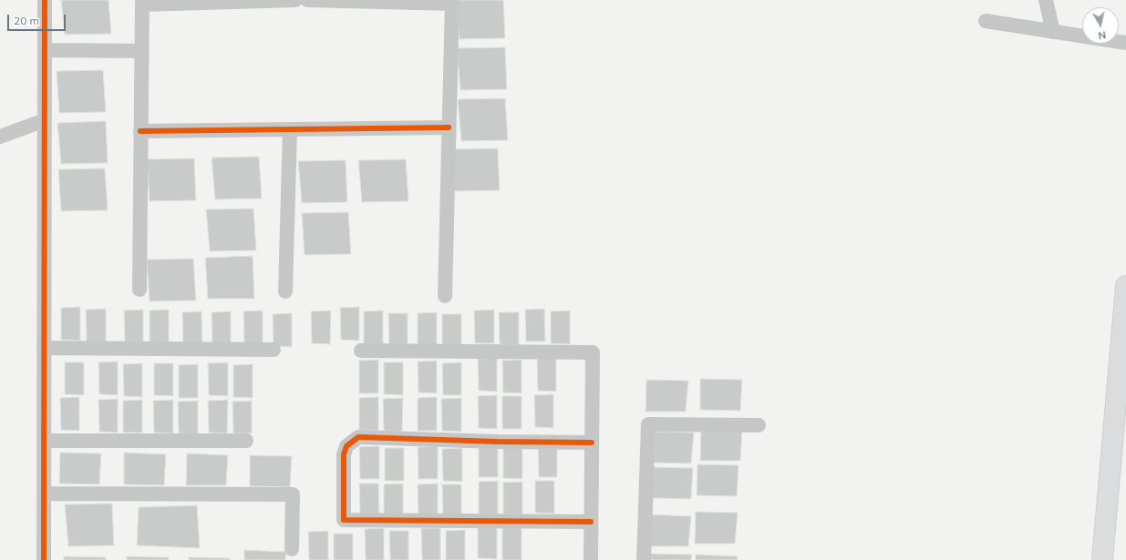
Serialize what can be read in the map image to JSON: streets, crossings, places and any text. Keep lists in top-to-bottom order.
{
  "scale_bar": "20 m",
  "north": "bottom"
}
